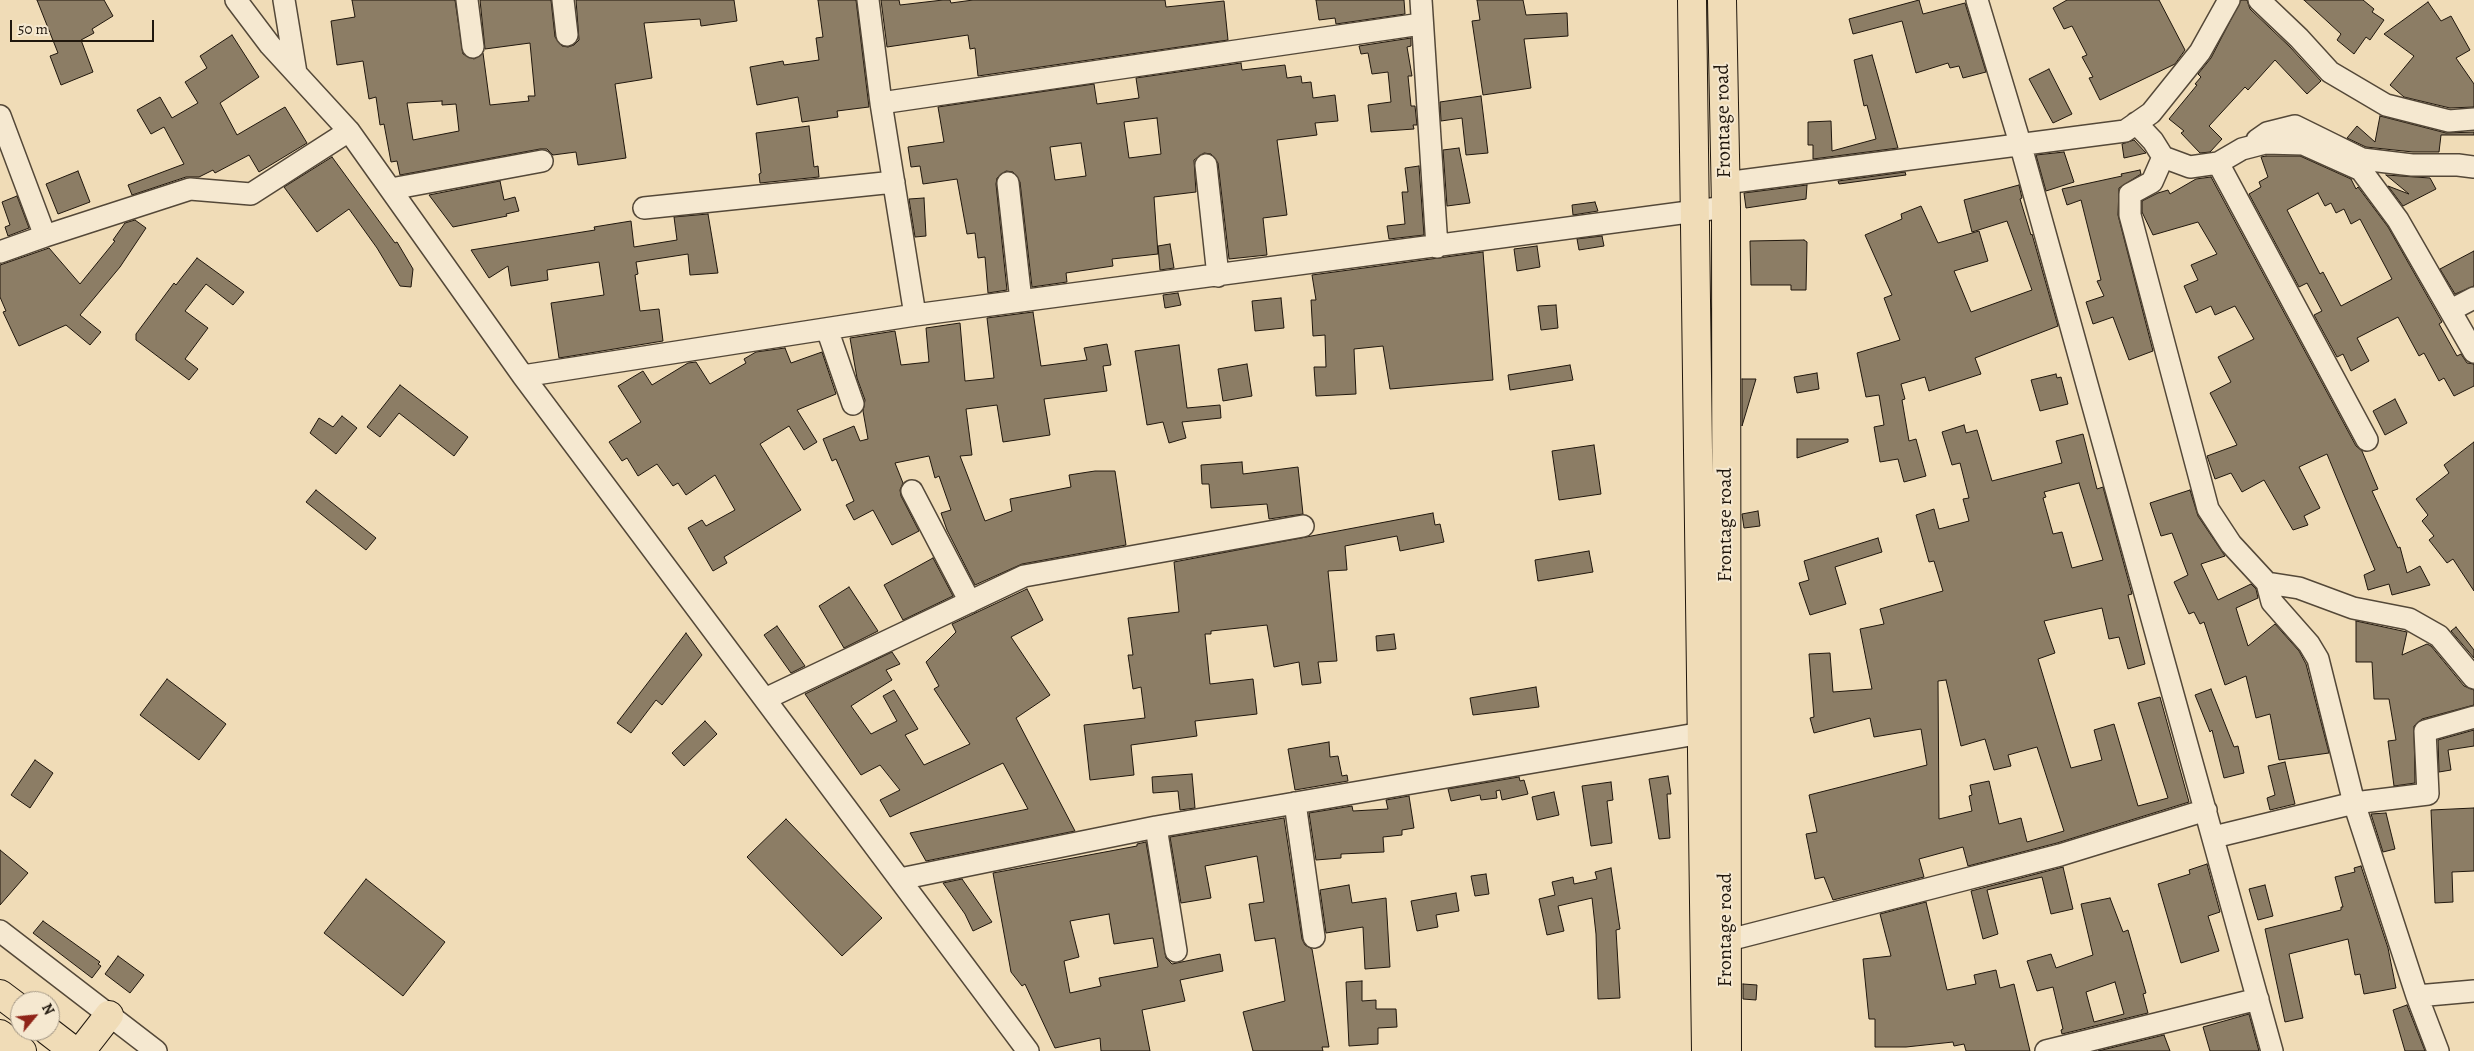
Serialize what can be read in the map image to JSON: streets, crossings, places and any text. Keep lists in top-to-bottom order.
{
  "streets": {
    "main road": ["Frontage road"]
  },
  "scale_bar": "50 m",
  "north": "top right"
}
